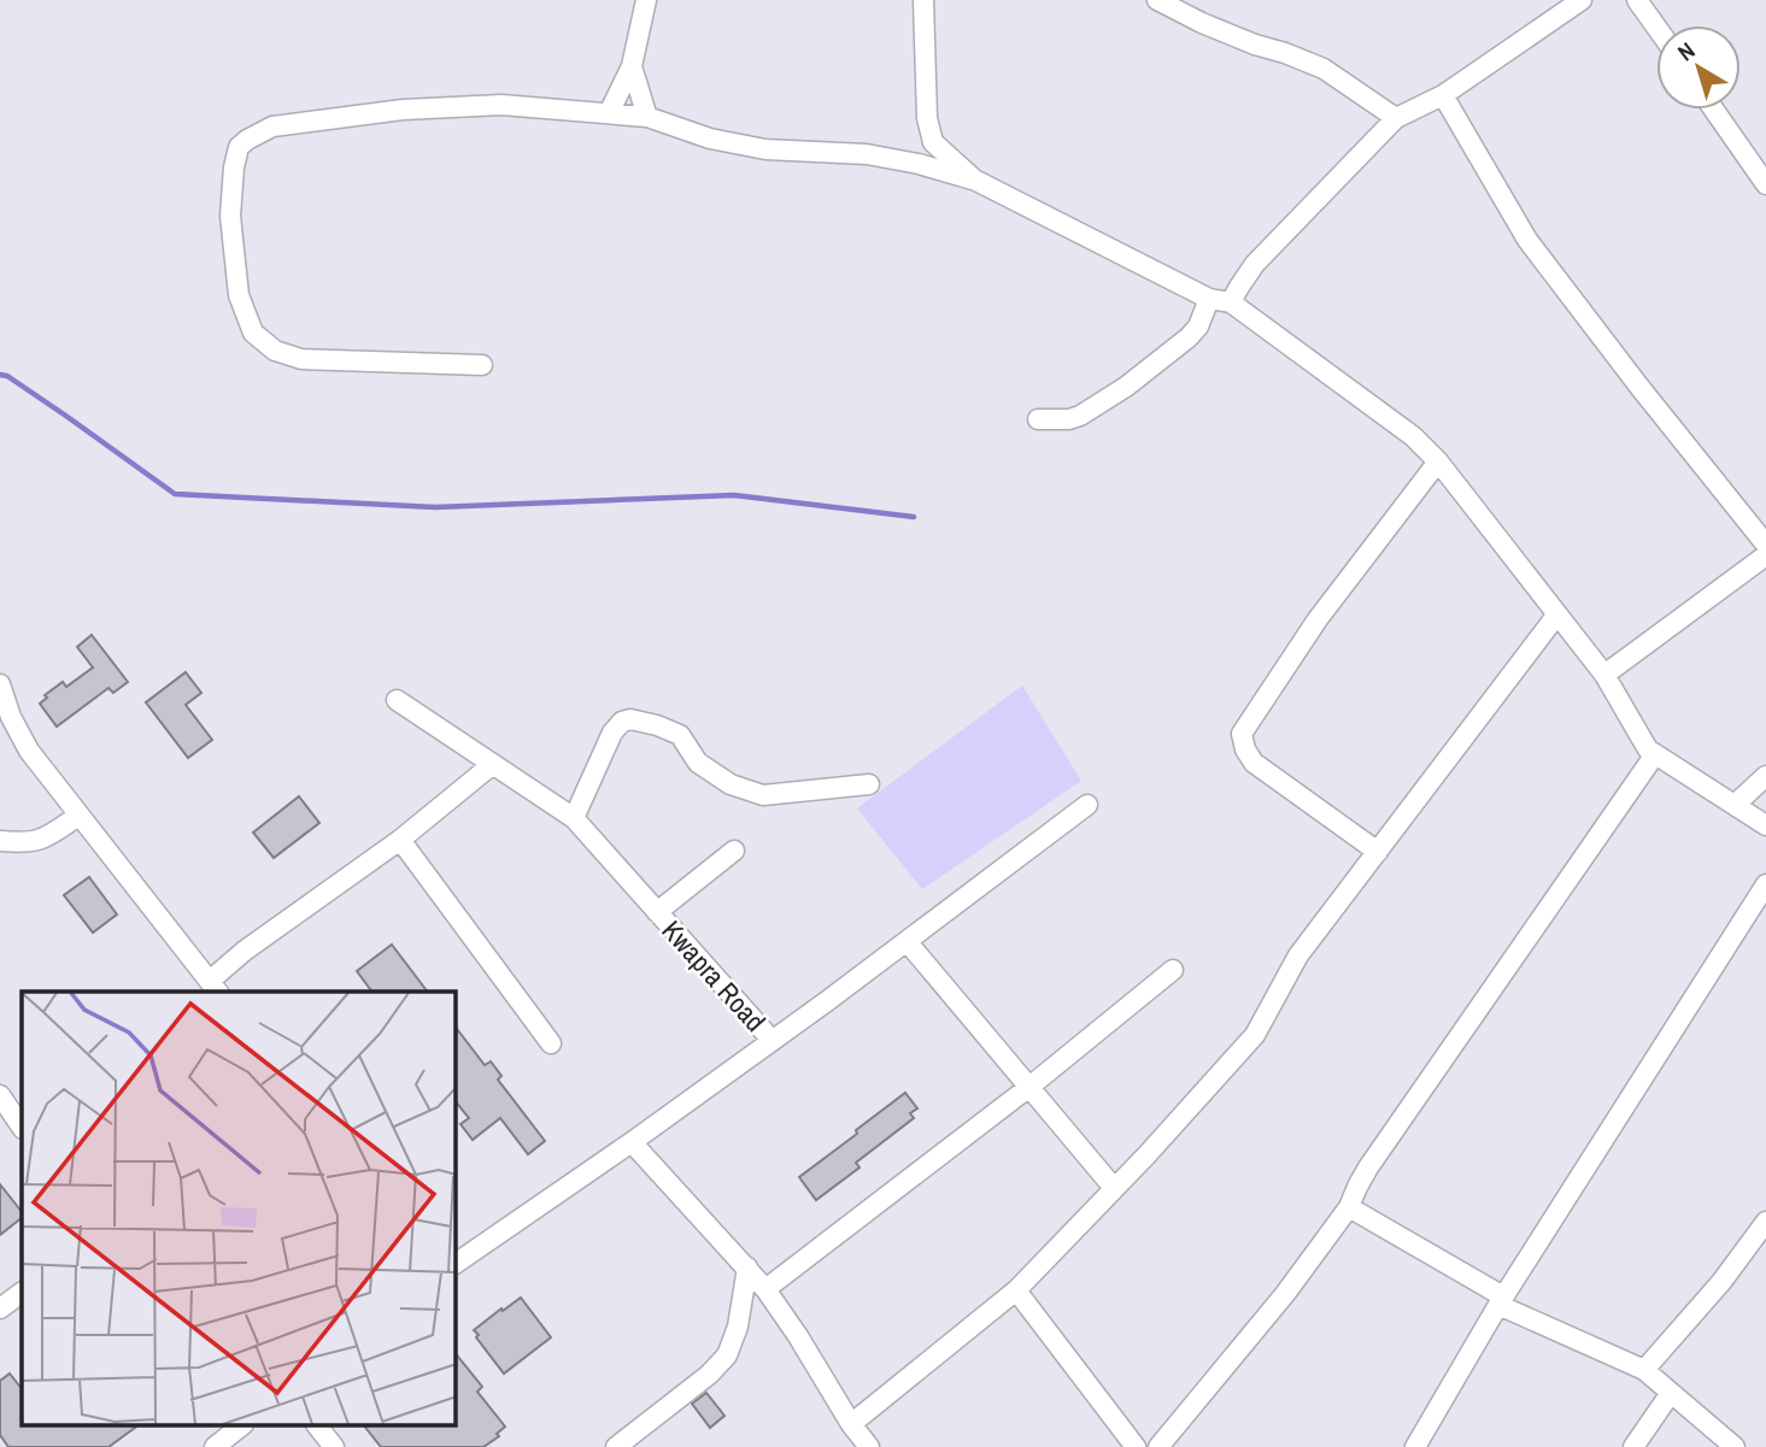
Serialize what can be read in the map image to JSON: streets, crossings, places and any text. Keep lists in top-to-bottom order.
{
  "streets": {
    "street": ["Kwapra Road"]
  },
  "north": "top left"
}
